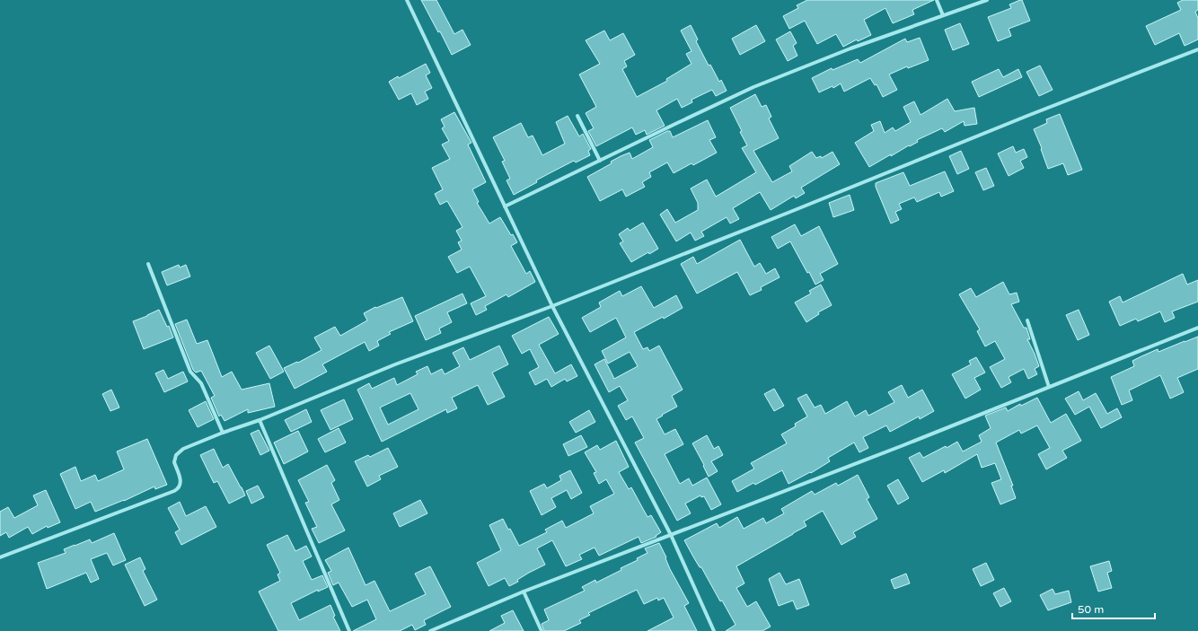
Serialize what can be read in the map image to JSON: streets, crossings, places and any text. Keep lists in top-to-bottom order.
{
  "scale_bar": "50 m"
}
